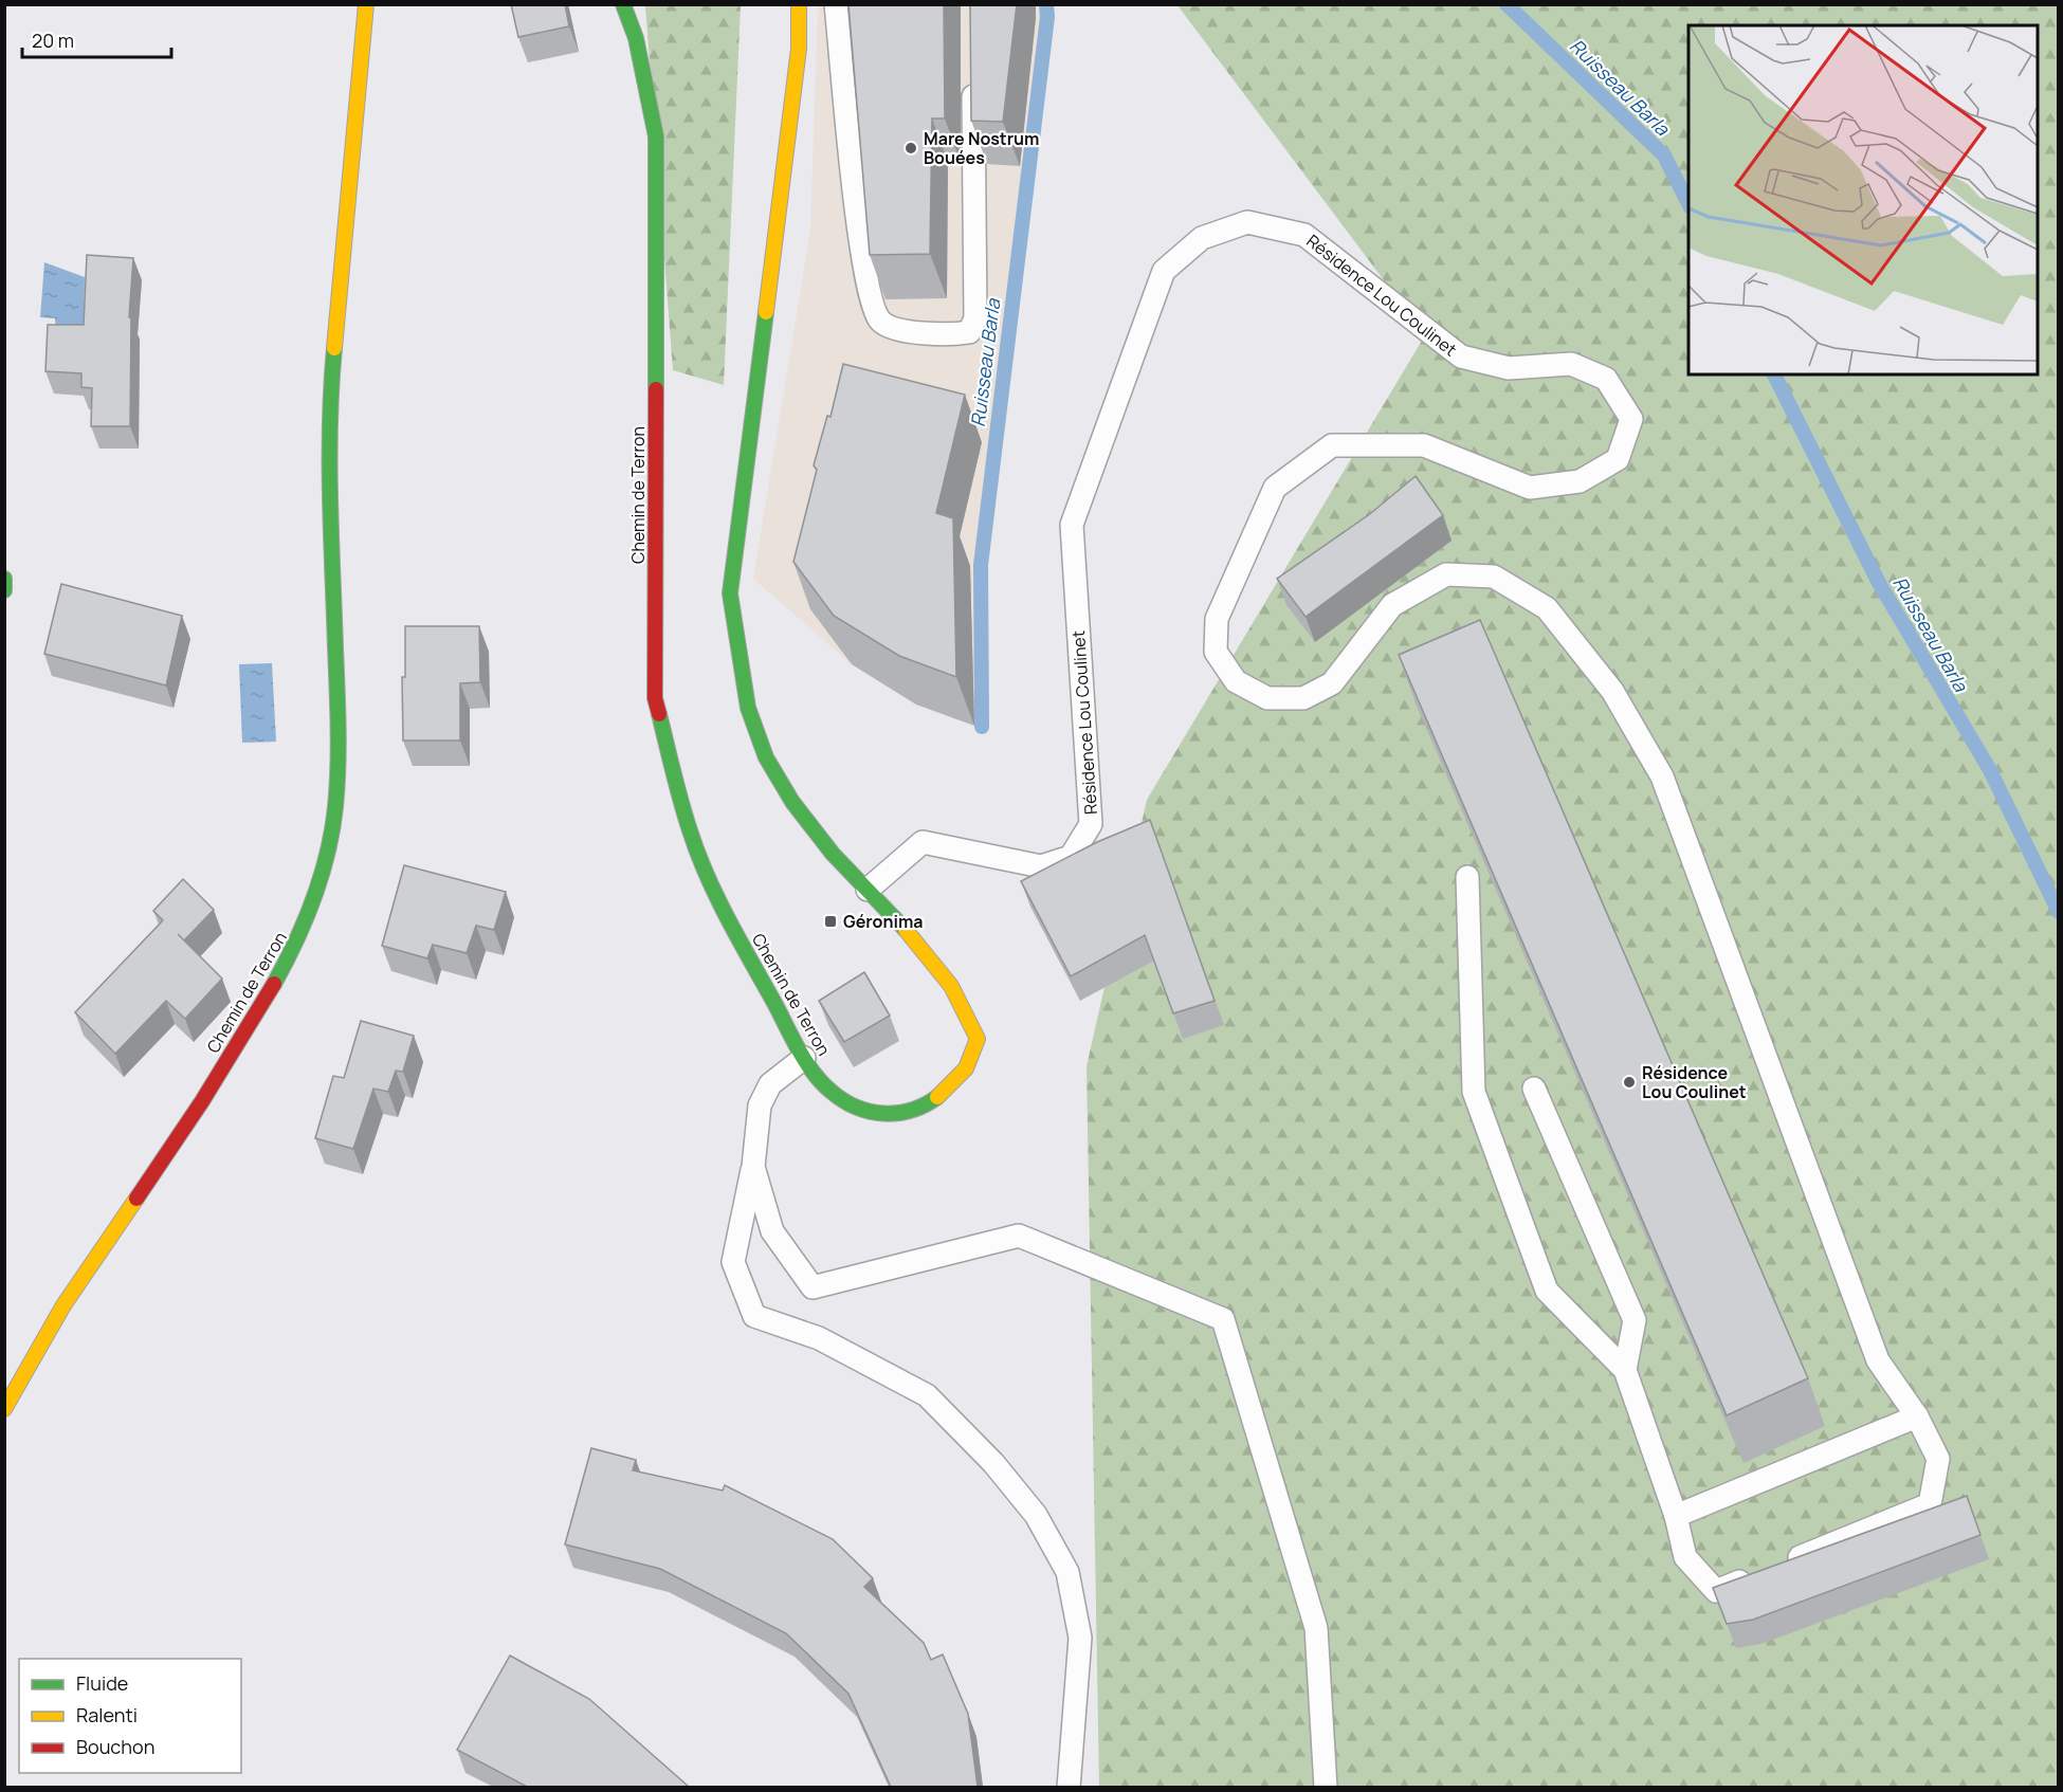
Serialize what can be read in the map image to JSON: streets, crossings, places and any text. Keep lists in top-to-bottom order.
{
  "streets": {
    "street": ["Chemin de Terron"],
    "lane": ["Résidence Lou Coulinet"]
  },
  "crossings": [
    ["Résidence Lou Coulinet", "Chemin de Terron"]
  ],
  "water": ["Ruisseau Barla"],
  "places": {
    "other": ["Mare Nostrum Bouées", "Résidence Lou Coulinet"],
    "transit": ["Géronima"]
  },
  "legend": ["Fluide", "Ralenti", "Bouchon"],
  "scale_bar": "20 m"
}
